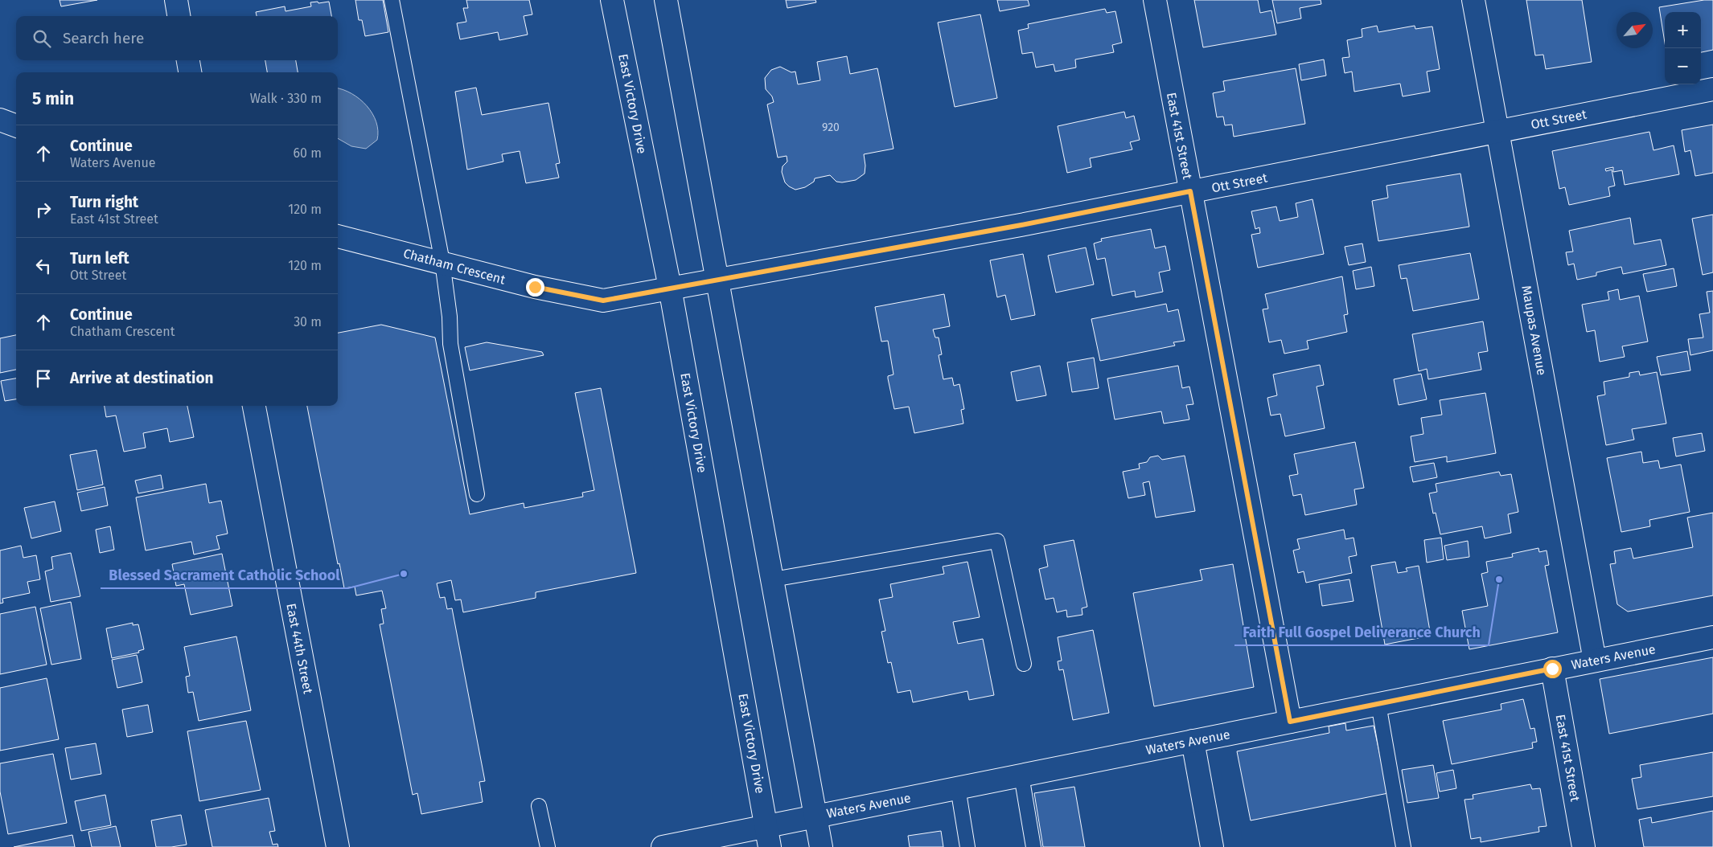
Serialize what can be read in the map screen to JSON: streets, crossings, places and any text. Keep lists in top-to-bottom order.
{
  "streets": {
    "street": [
      "East Victory Drive",
      "Ott Street",
      "East 41st Street",
      "Chatham Crescent",
      "Maupas Avenue",
      "East 44th Street",
      "Waters Avenue"
    ]
  },
  "crossings": [
    ["East Victory Drive", "Ott Street"],
    ["East Victory Drive", "Chatham Crescent"],
    ["East Victory Drive", "Waters Avenue"],
    ["Ott Street", "East 41st Street"],
    ["Ott Street", "Chatham Crescent"],
    ["Ott Street", "Maupas Avenue"],
    ["East 41st Street", "Waters Avenue"],
    ["Maupas Avenue", "Waters Avenue"]
  ],
  "places": ["Blessed Sacrament Catholic School", "Faith Full Gospel Deliverance Church"],
  "house_numbers": ["920"],
  "north": "top right",
  "page": {
    "map_buttons": ["+", "−"],
    "search": "Search here",
    "heading": ["5 min", "Walk · 330 m"],
    "list": [
      ["Continue", "Waters Avenue", "60 m"],
      ["Turn right", "East 41st Street", "120 m"],
      ["Turn left", "Ott Street", "120 m"],
      ["Continue", "Chatham Crescent", "30 m"],
      "Arrive at destination"
    ]
  }
}
